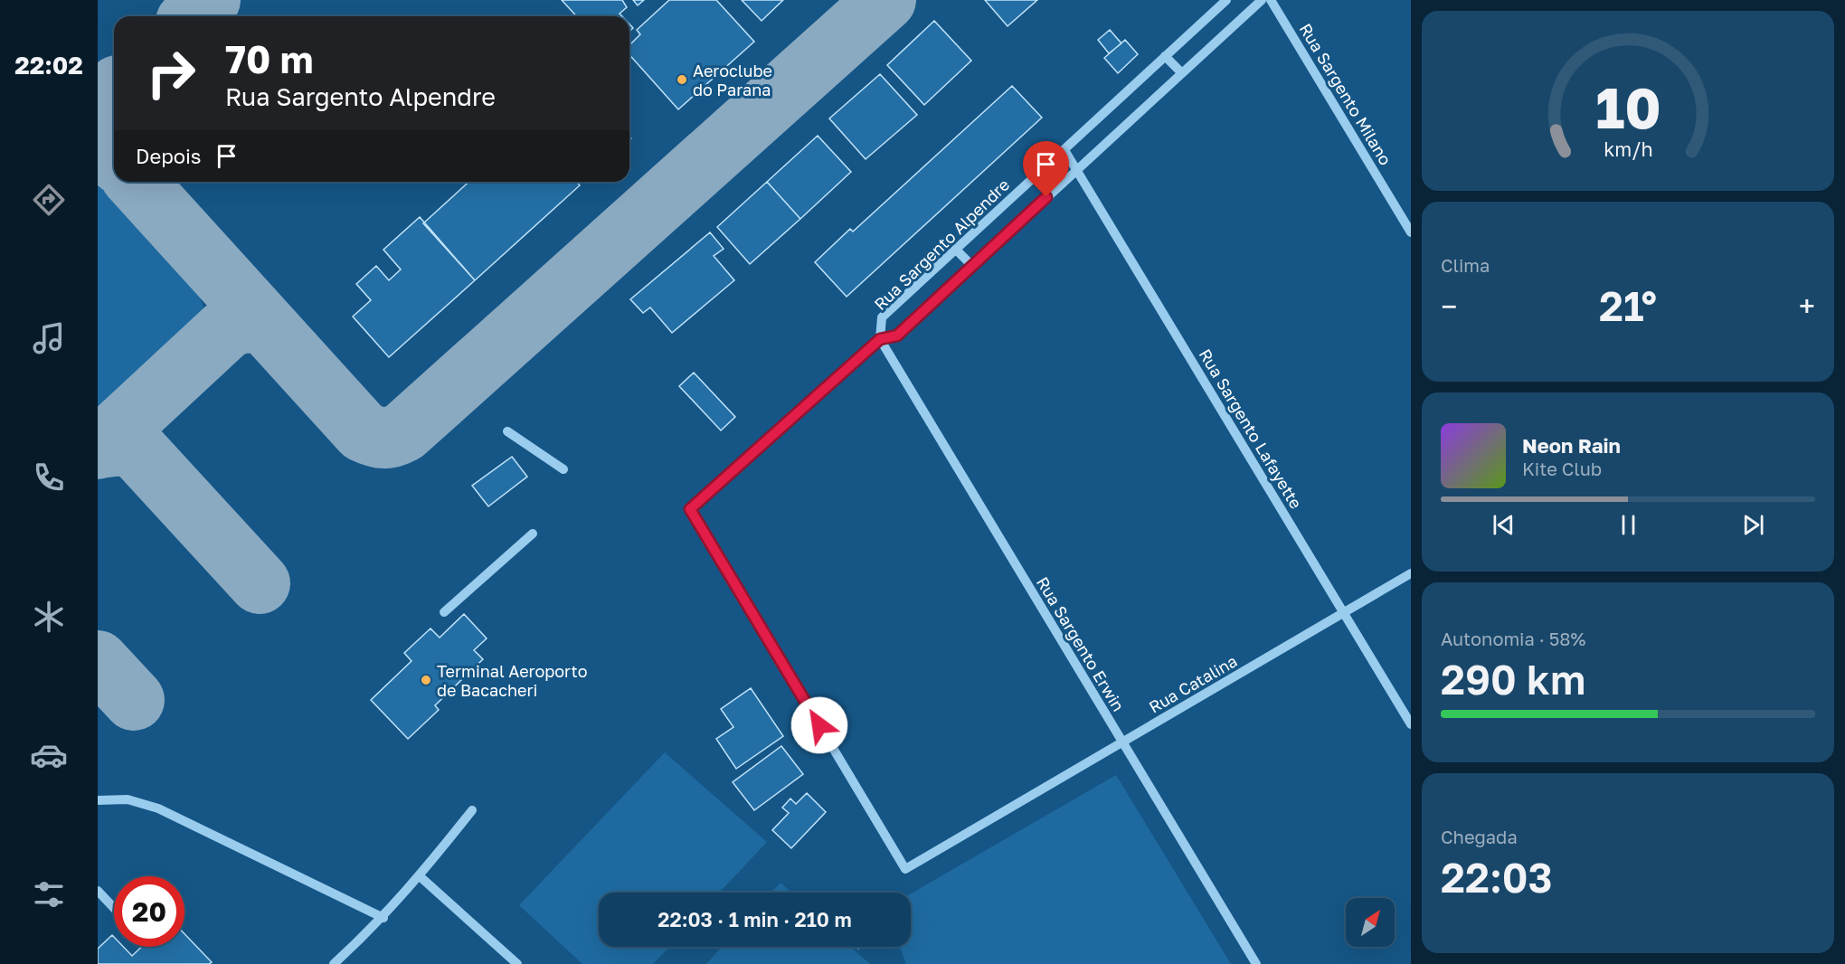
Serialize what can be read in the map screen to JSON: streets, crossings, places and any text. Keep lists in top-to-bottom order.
{
  "streets": {
    "lane": [
      "Rua Sargento Milano",
      "Rua Sargento Alpendre",
      "Rua Sargento Lafayette",
      "Rua Sargento Erwin",
      "Rua Catalina"
    ]
  },
  "crossings": [
    ["Rua Sargento Alpendre", "Rua Sargento Lafayette"],
    ["Rua Sargento Alpendre", "Rua Sargento Erwin"],
    ["Rua Sargento Alpendre", "Rua Catalina"],
    ["Rua Sargento Lafayette", "Rua Catalina"],
    ["Rua Sargento Erwin", "Rua Catalina"]
  ],
  "places": ["Aeroclube do Parana", "Terminal Aeroporto de Bacacheri"],
  "north": "top right",
  "page": {
    "tabs": "22:02",
    "turn": ["70 m", "Rua Sargento Alpendre"],
    "then": "Depois",
    "tile": [
      "Clima",
      ["Autonomia · 58%", "290 km"],
      ["Chegada", "22:03"]
    ],
    "heat": ["−", "21°", "+"],
    "song": ["Neon Rain", "Kite Club"],
    "limit": "20",
    "trip": "22:03 · 1 min · 210 m",
    "gauge": ["10", "km/h"]
  }
}
